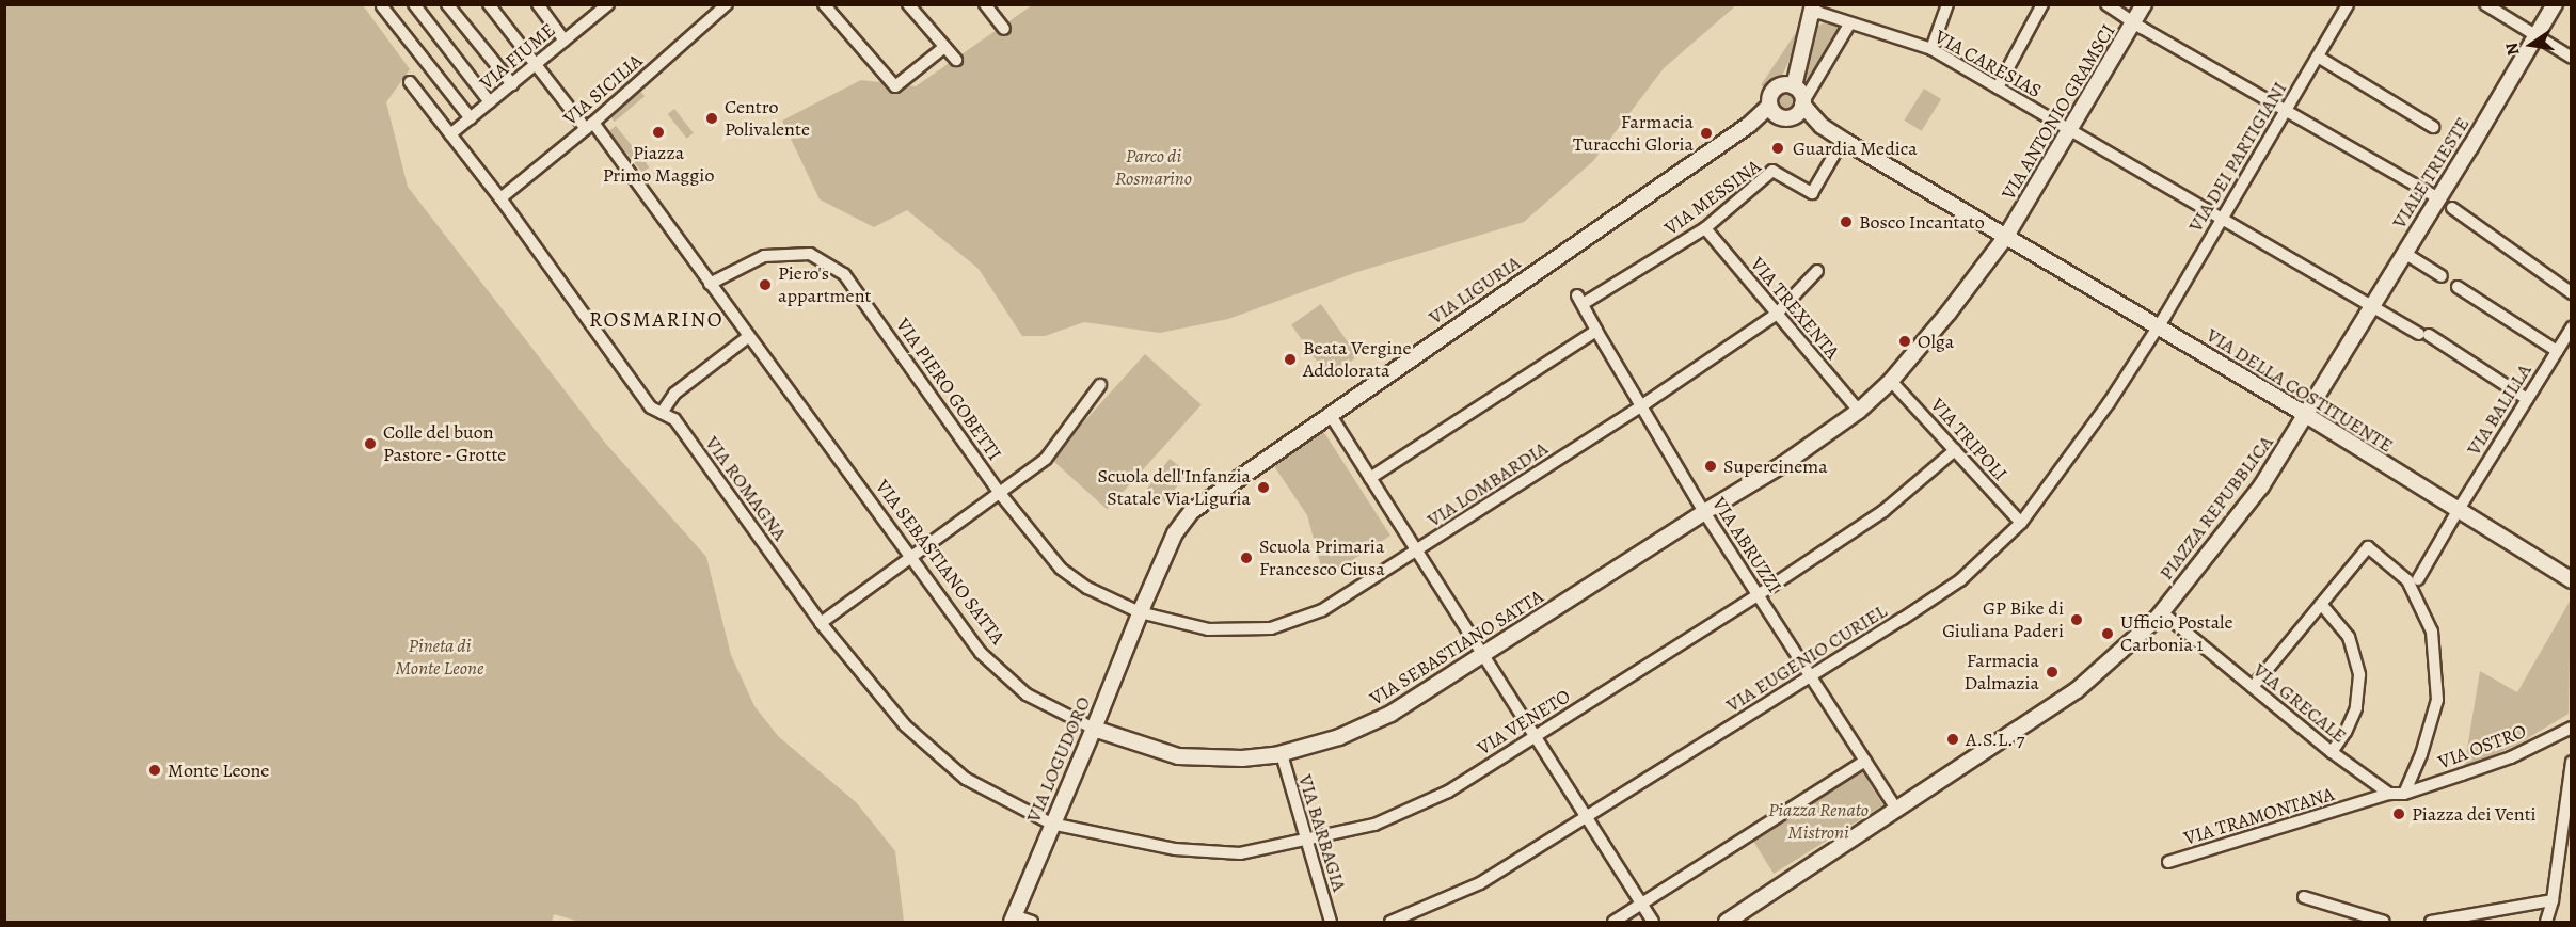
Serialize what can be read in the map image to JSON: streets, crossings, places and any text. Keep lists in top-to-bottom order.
{
  "streets": {
    "street": [
      "VIA FIUME",
      "VIA CARESIAS",
      "VIA SICILIA",
      "VIA ANTONIO GRAMSCI",
      "VIA DEI PARTIGIANI",
      "VIALE TRIESTE",
      "VIA MESSINA",
      "VIA LIGURIA",
      "VIA TREXENTA",
      "VIA PIERO GOBETTI",
      "VIA DELLA COSTITUENTE",
      "VIA BALILLA",
      "VIA TRIPOLI",
      "VIA LOMBARDIA",
      "VIA ROMAGNA",
      "PIAZZA REPUBBLICA",
      "VIA ABRUZZI",
      "VIA SEBASTIANO SATTA",
      "VIA EUGENIO CURIEL",
      "VIA GRECALE",
      "VIA VENETO",
      "VIA OSTRO",
      "VIA LOGUDORO",
      "VIA TRAMONTANA",
      "VIA BARBAGIA"
    ]
  },
  "crossings": [
    ["VIA FIUME", "VIA ROMAGNA"],
    ["VIA FIUME", "VIA SEBASTIANO SATTA"],
    ["VIA CARESIAS", "VIA ANTONIO GRAMSCI"],
    ["VIA CARESIAS", "VIA DEI PARTIGIANI"],
    ["VIA CARESIAS", "VIALE TRIESTE"],
    ["VIA CARESIAS", "VIA BALILLA"],
    ["VIA SICILIA", "VIA ROMAGNA"],
    ["VIA SICILIA", "VIA SEBASTIANO SATTA"],
    ["VIA ANTONIO GRAMSCI", "VIA DELLA COSTITUENTE"],
    ["VIA ANTONIO GRAMSCI", "VIA SEBASTIANO SATTA"],
    ["VIA DEI PARTIGIANI", "VIA DELLA COSTITUENTE"],
    ["VIA DEI PARTIGIANI", "VIA EUGENIO CURIEL"],
    ["VIALE TRIESTE", "PIAZZA REPUBBLICA"],
    ["VIA MESSINA", "VIA TREXENTA"],
    ["VIA MESSINA", "VIA DELLA COSTITUENTE"],
    ["VIA MESSINA", "VIA ABRUZZI"],
    ["VIA LIGURIA", "VIA PIERO GOBETTI"],
    ["VIA LIGURIA", "VIA LOMBARDIA"],
    ["VIA LIGURIA", "VIA LOGUDORO"],
    ["VIA TREXENTA", "VIA LOMBARDIA"],
    ["VIA TREXENTA", "VIA SEBASTIANO SATTA"],
    ["VIA PIERO GOBETTI", "VIA LOMBARDIA"],
    ["VIA PIERO GOBETTI", "VIA SEBASTIANO SATTA"],
    ["VIA PIERO GOBETTI", "VIA LOGUDORO"],
    ["VIA DELLA COSTITUENTE", "VIA BALILLA"],
    ["VIA DELLA COSTITUENTE", "PIAZZA REPUBBLICA"],
    ["VIA DELLA COSTITUENTE", "VIA SEBASTIANO SATTA"],
    ["VIA DELLA COSTITUENTE", "VIA EUGENIO CURIEL"],
    ["VIA TRIPOLI", "VIA SEBASTIANO SATTA"],
    ["VIA TRIPOLI", "VIA EUGENIO CURIEL"],
    ["VIA TRIPOLI", "VIA VENETO"],
    ["VIA LOMBARDIA", "VIA ABRUZZI"],
    ["VIA LOMBARDIA", "VIA LOGUDORO"],
    ["VIA ROMAGNA", "VIA VENETO"],
    ["VIA ROMAGNA", "VIA LOGUDORO"],
    ["PIAZZA REPUBBLICA", "VIA ABRUZZI"],
    ["PIAZZA REPUBBLICA", "VIA GRECALE"],
    ["VIA ABRUZZI", "VIA SEBASTIANO SATTA"],
    ["VIA ABRUZZI", "VIA EUGENIO CURIEL"],
    ["VIA ABRUZZI", "VIA VENETO"],
    ["VIA SEBASTIANO SATTA", "VIA LOGUDORO"],
    ["VIA SEBASTIANO SATTA", "VIA BARBAGIA"],
    ["VIA GRECALE", "VIA TRAMONTANA"],
    ["VIA VENETO", "VIA LOGUDORO"],
    ["VIA VENETO", "VIA BARBAGIA"]
  ],
  "districts": ["ROSMARINO"],
  "parks": ["Parco di Rosmarino", "Pineta di Monte Leone", "Piazza Renato Mistroni"],
  "places": [
    "Centro Polivalente",
    "Piazza Primo Maggio",
    "Farmacia Turacchi Gloria",
    "Guardia Medica",
    "Bosco Incantato",
    "Piero's appartment",
    "Olga",
    "Beata Vergine Addolorata",
    "Colle del buon Pastore - Grotte",
    "Supercinema",
    "Scuola dell'Infanzia Statale Via Liguria",
    "Scuola Primaria Francesco Ciusa",
    "GP Bike di Giuliana Paderi",
    "Ufficio Postale Carbonia 1",
    "Farmacia Dalmazia",
    "A.S.L. 7",
    "Monte Leone",
    "Piazza dei Venti"
  ],
  "north": "left"
}
